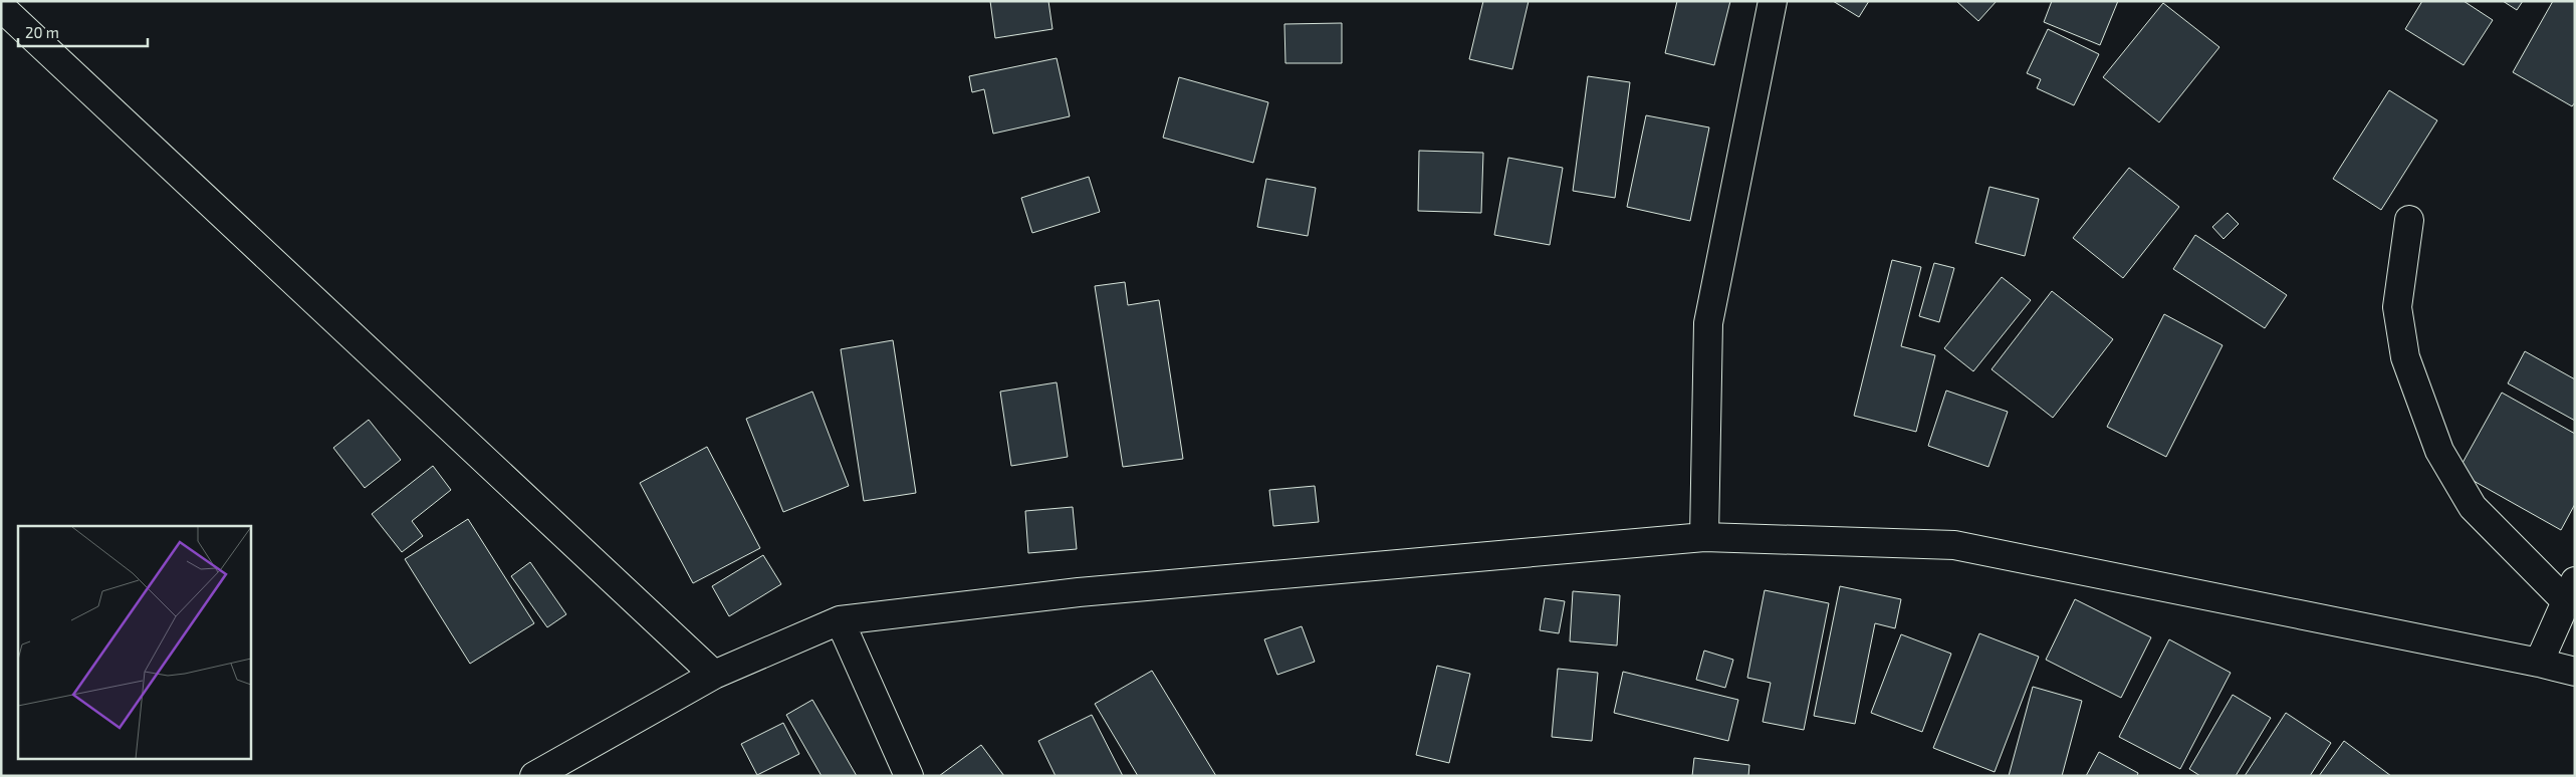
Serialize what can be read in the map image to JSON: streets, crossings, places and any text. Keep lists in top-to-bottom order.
{
  "scale_bar": "20 m"
}
